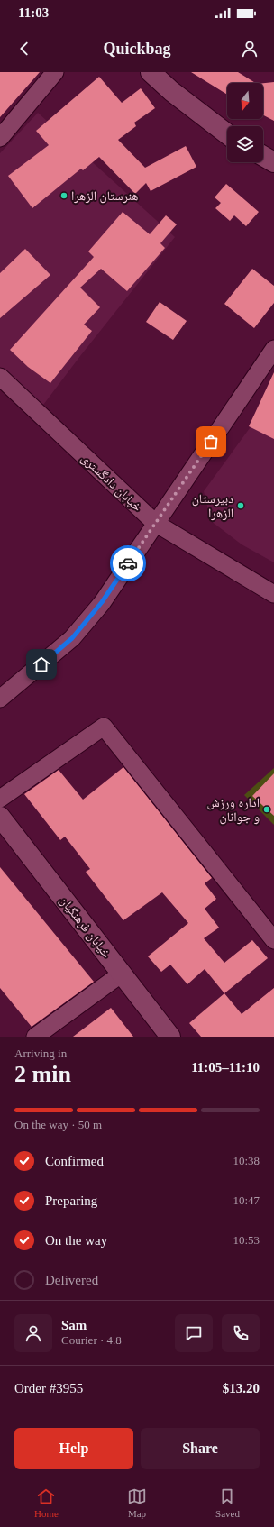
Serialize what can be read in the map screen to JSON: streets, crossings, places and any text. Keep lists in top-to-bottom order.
{
  "streets": {
    "street": ["خیابان دادگستری", "خیابان فرهنگیان"]
  },
  "places": ["هنرستان الزهرا", "دبیرستان الزهرا", "اداره ورزش و جوانان"],
  "north": "bottom",
  "page": {
    "status": "11:03",
    "header": "Quickbag",
    "heading": ["2 min", "Arriving in", "11:05–11:10"],
    "panel": [
      "Sam",
      "Courier · 4.8",
      "Order #3955",
      "$13.20"
    ],
    "bar": "On the way · 50 m",
    "list": [
      ["Confirmed", "10:38"],
      ["Preparing", "10:47"],
      ["On the way", "10:53"],
      "Delivered"
    ],
    "buttons": ["Help", "Share"],
    "tabs": ["Home", "Map", "Saved"]
  }
}
